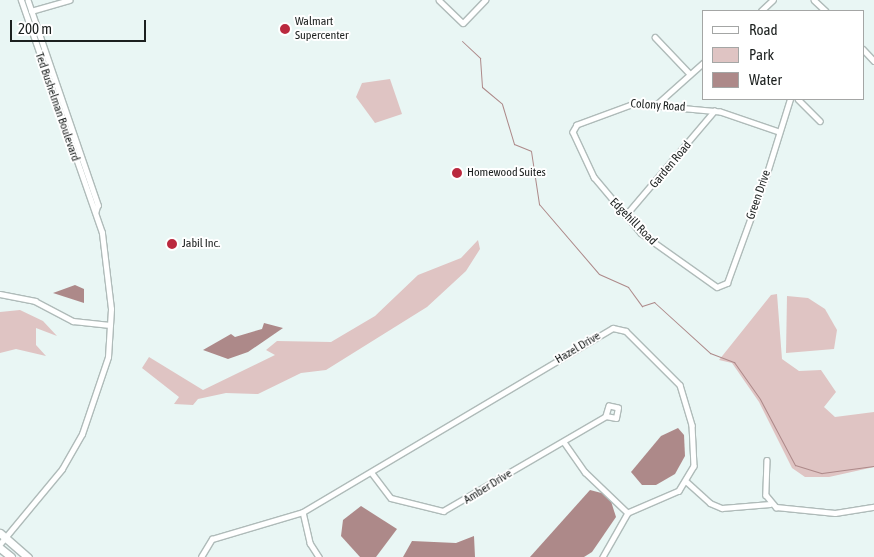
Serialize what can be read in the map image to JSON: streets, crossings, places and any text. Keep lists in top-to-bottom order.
{
  "streets": {
    "street": [
      "Colony Road",
      "Ted Bushelman Boulevard",
      "Garden Road",
      "Green Drive",
      "Edgehill Road",
      "Hazel Drive",
      "Amber Drive"
    ]
  },
  "crossings": [
    ["Colony Road", "Garden Road"],
    ["Colony Road", "Green Drive"],
    ["Colony Road", "Edgehill Road"],
    ["Garden Road", "Edgehill Road"],
    ["Green Drive", "Edgehill Road"],
    ["Hazel Drive", "Amber Drive"]
  ],
  "places": ["Walmart Supercenter", "Homewood Suites", "Jabil Inc."],
  "legend": ["Road", "Park", "Water"],
  "scale_bar": "200 m"
}
